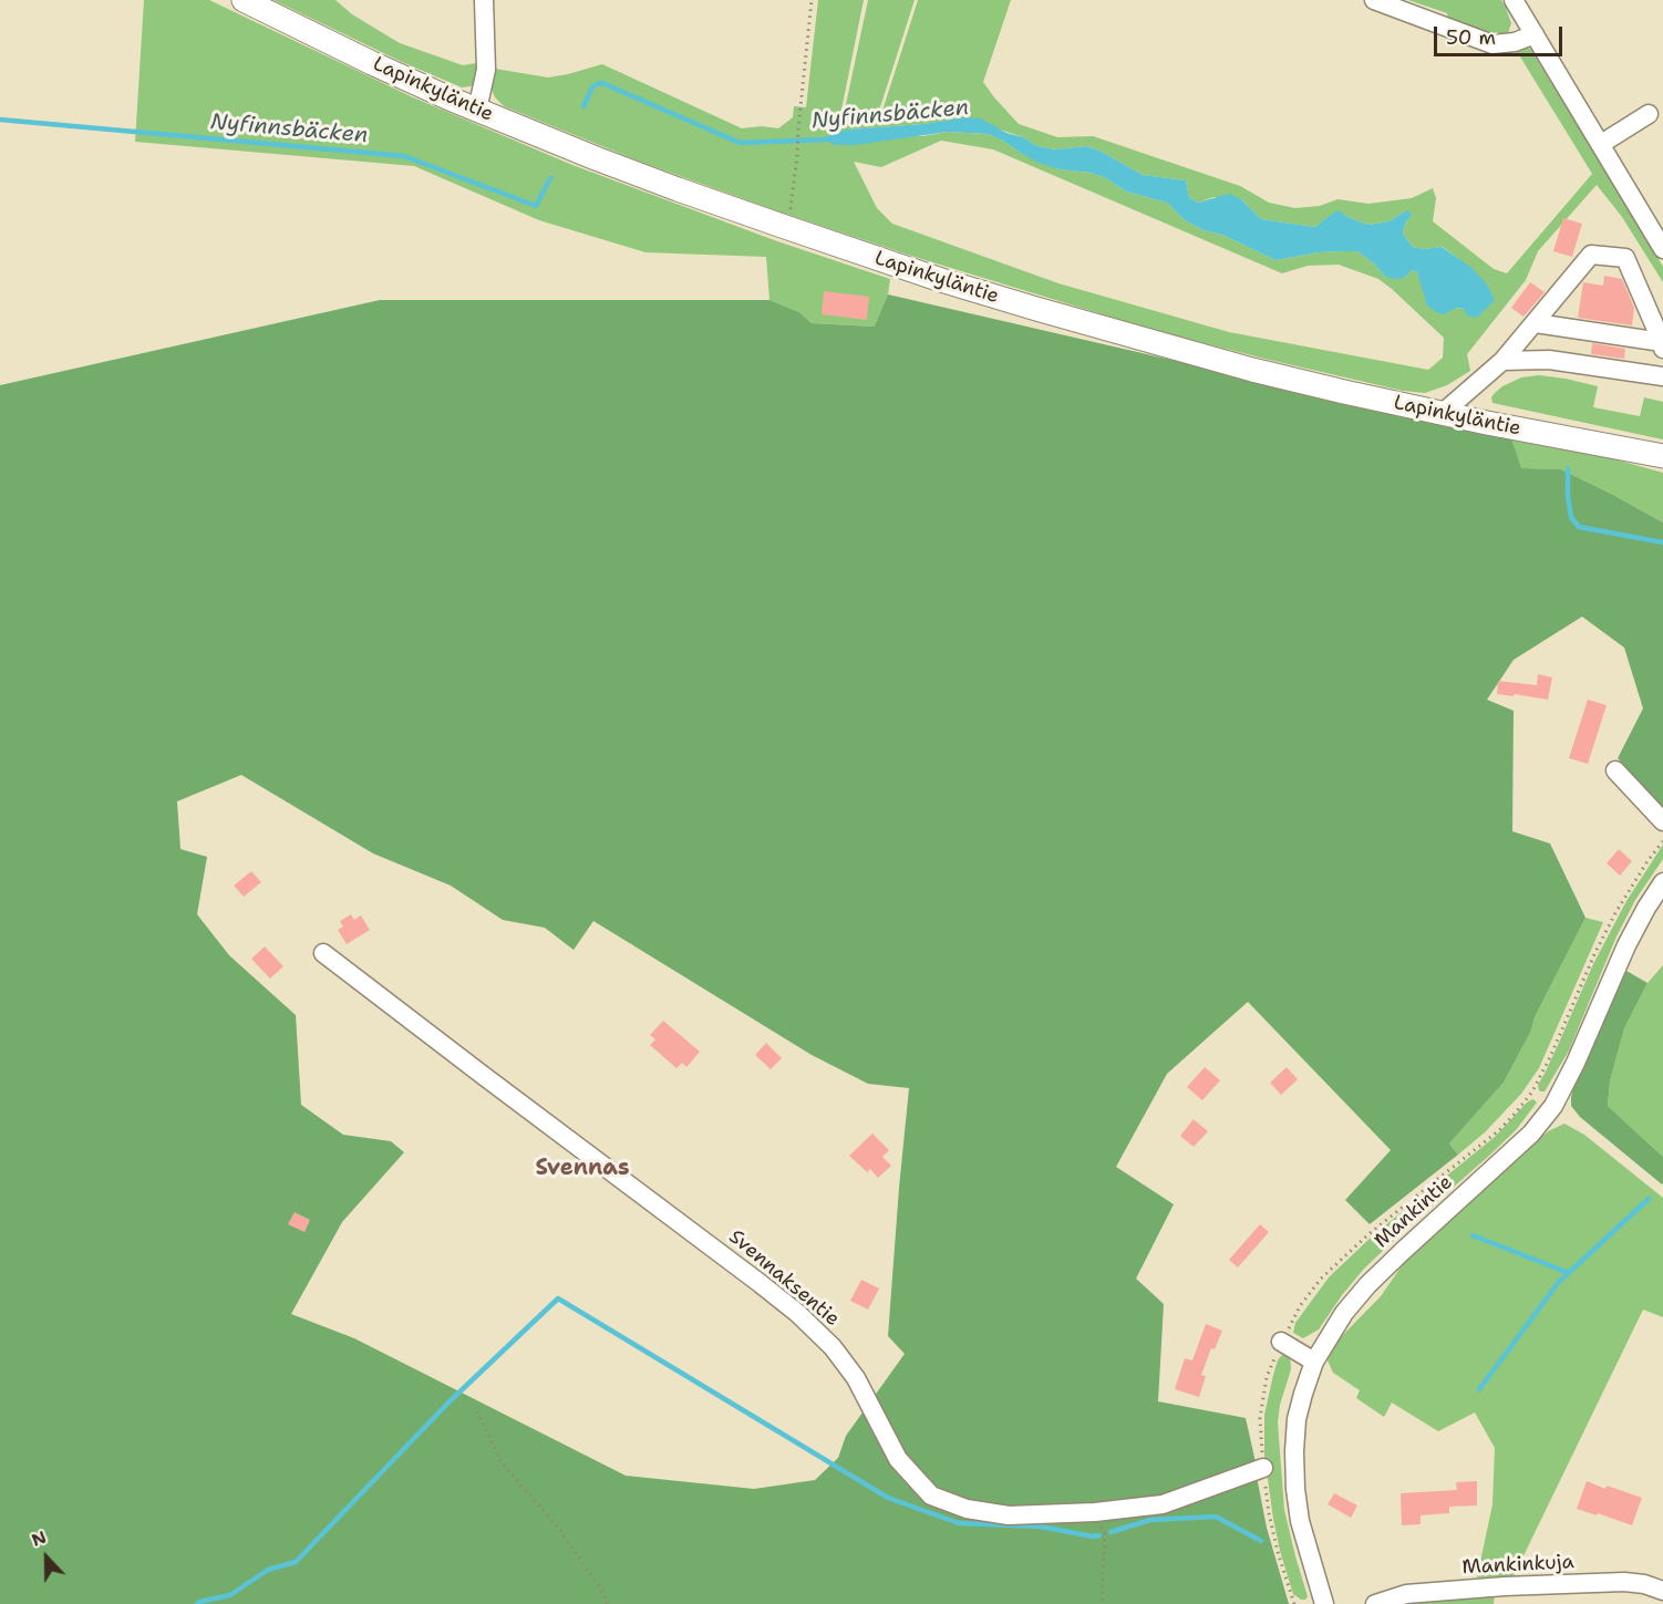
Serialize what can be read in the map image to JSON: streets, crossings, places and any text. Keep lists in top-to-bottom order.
{
  "streets": {
    "main road": ["Lapinkyläntie"],
    "street": ["Mankintie", "Svennaksentie", "Mankinkuja"]
  },
  "districts": ["Svennas"],
  "water": ["Nyfinnsbäcken"],
  "scale_bar": "50 m",
  "north": "top"
}
